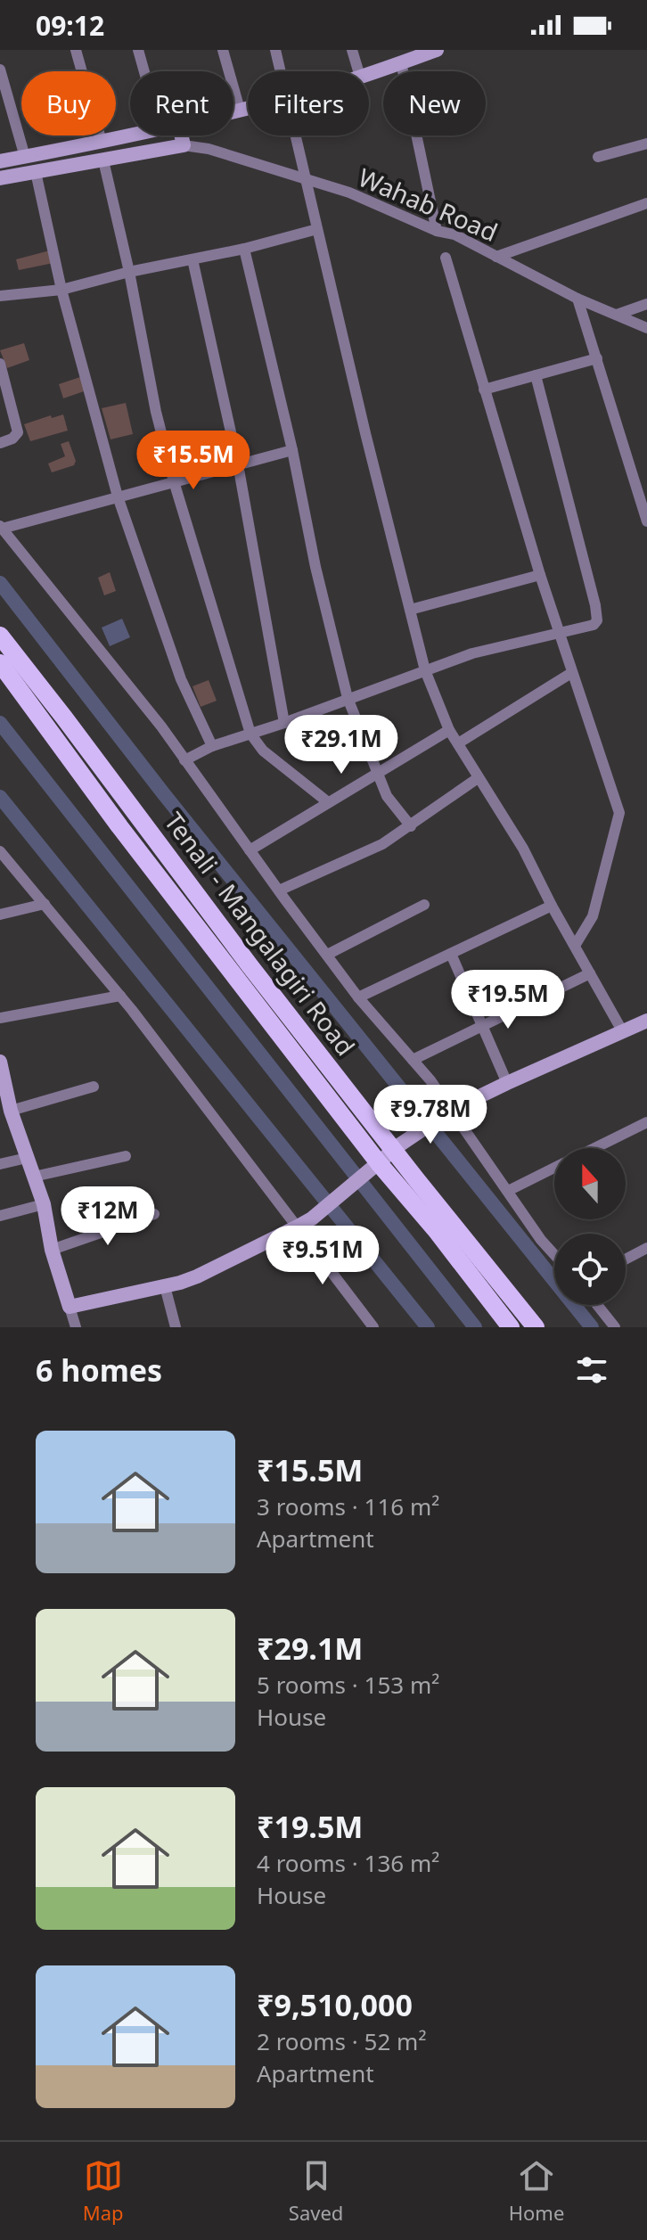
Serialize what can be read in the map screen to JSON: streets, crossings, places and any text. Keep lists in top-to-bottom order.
{
  "streets": {
    "main road": ["Tenali - Mangalagiri Road"],
    "street": ["Wahab Road"]
  },
  "north": "top",
  "page": {
    "status": "09:12",
    "chip": [
      "Buy",
      "Rent",
      "Filters",
      "New"
    ],
    "price": [
      "₹15.5M",
      "₹29.1M",
      "₹19.5M",
      "₹9.78M",
      "₹12M",
      "₹9.51M"
    ],
    "heading": "6 homes",
    "list": [
      {
        "name": "₹15.5M",
        "note": "3 rooms · 116 m² · Apartment"
      },
      {
        "name": "₹29.1M",
        "note": "5 rooms · 153 m² · House"
      },
      {
        "name": "₹19.5M",
        "note": "4 rooms · 136 m² · House"
      },
      {
        "name": "₹9,510,000",
        "note": "2 rooms · 52 m² · Apartment"
      }
    ],
    "tabs": ["Map", "Saved", "Home"]
  }
}
